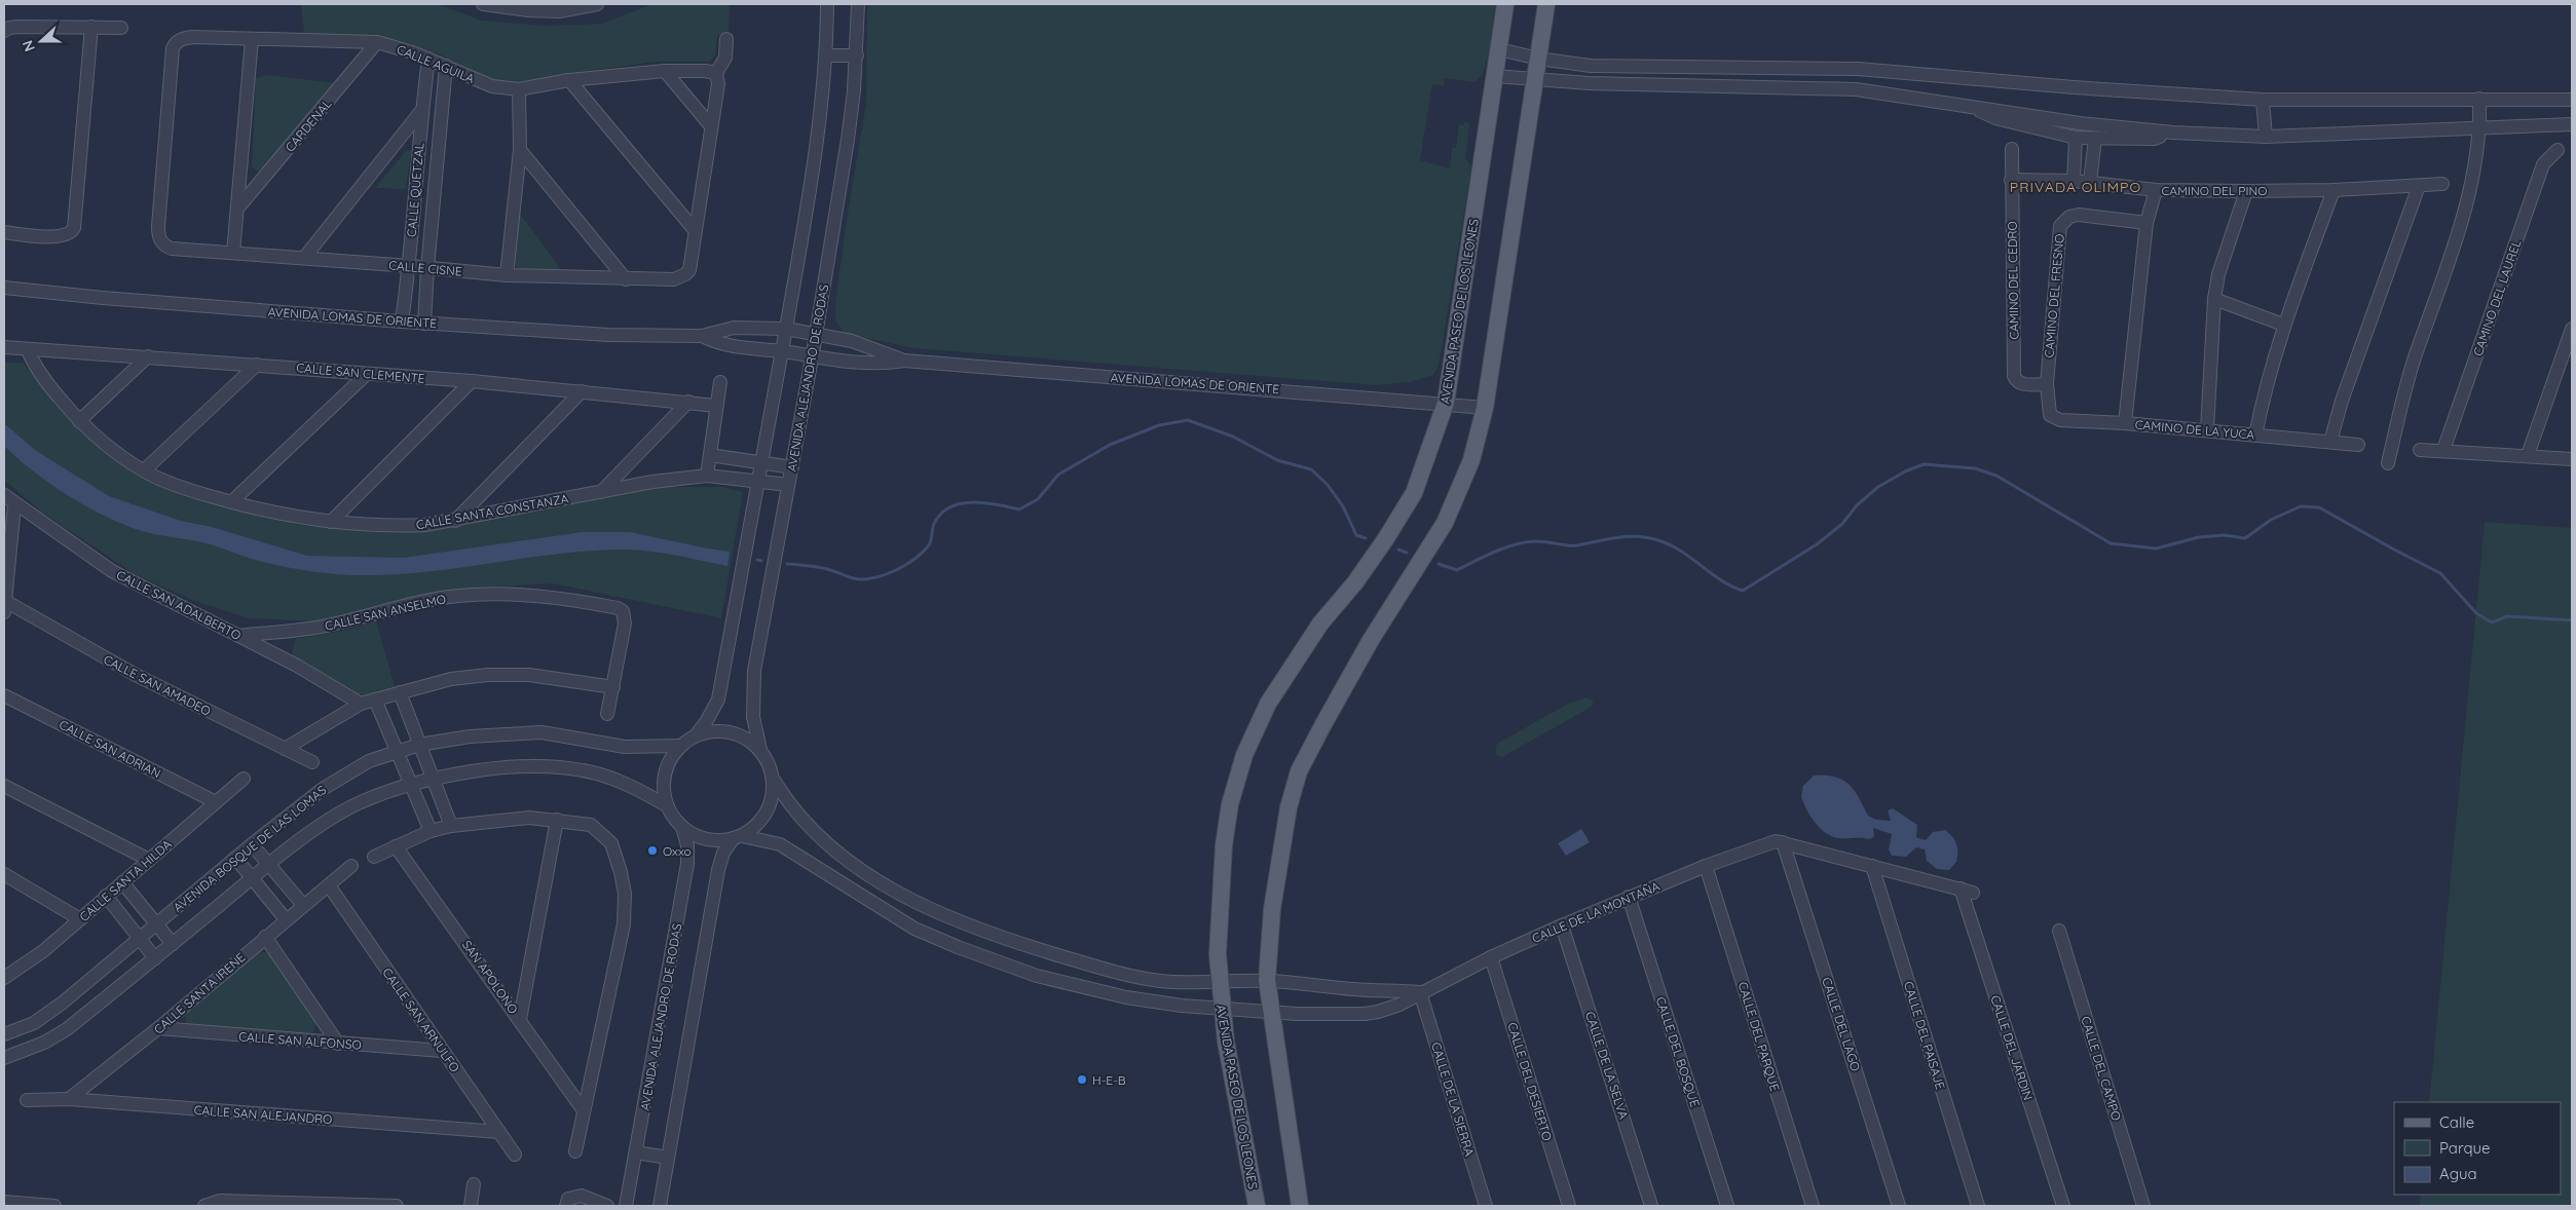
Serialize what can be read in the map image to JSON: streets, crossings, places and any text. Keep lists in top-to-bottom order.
{
  "streets": {
    "main road": ["AVENIDA PASEO DE LOS LEONES"],
    "street": [
      "CALLE AGUILA",
      "CARDENAL",
      "CALLE QUETZAL",
      "CAMINO DEL PINO",
      "CALLE CISNE",
      "CAMINO DEL CEDRO",
      "CAMINO DEL FRESNO",
      "CAMINO DEL LAUREL",
      "AVENIDA LOMAS DE ORIENTE",
      "CALLE SAN CLEMENTE",
      "AVENIDA ALEJANDRO DE RODAS",
      "CAMINO DE LA YUCA",
      "CALLE SANTA CONSTANZA",
      "CALLE SAN ADALBERTO",
      "CALLE SAN ANSELMO",
      "CALLE SAN AMADEO",
      "CALLE SAN ADRIAN",
      "AVENIDA BOSQUE DE LAS LOMAS",
      "CALLE SANTA HILDA",
      "CALLE DE LA MONTAÑA",
      "SAN APOLONO",
      "CALLE SANTA IRENE",
      "CALLE SAN ARNULFO",
      "CALLE DEL LAGO",
      "CALLE DEL PAISAJE",
      "CALLE DEL PARQUE",
      "CALLE SAN ALFONSO",
      "CALLE DEL JARDIN",
      "CALLE DEL BOSQUE",
      "CALLE DE LA SELVA",
      "CALLE DEL CAMPO",
      "CALLE DEL DESIERTO",
      "CALLE DE LA SIERRA",
      "CALLE SAN ALEJANDRO"
    ]
  },
  "crossings": [
    ["CALLE AGUILA", "CARDENAL"],
    ["CALLE AGUILA", "CALLE QUETZAL"],
    ["CALLE AGUILA", "CALLE CISNE"],
    ["CALLE QUETZAL", "CALLE CISNE"],
    ["CALLE QUETZAL", "AVENIDA LOMAS DE ORIENTE"],
    ["CAMINO DEL PINO", "CAMINO DEL CEDRO"],
    ["CAMINO DEL CEDRO", "CAMINO DEL FRESNO"],
    ["CAMINO DEL FRESNO", "CAMINO DE LA YUCA"],
    ["AVENIDA PASEO DE LOS LEONES", "AVENIDA LOMAS DE ORIENTE"],
    ["AVENIDA PASEO DE LOS LEONES", "CALLE DE LA MONTAÑA"],
    ["AVENIDA LOMAS DE ORIENTE", "AVENIDA ALEJANDRO DE RODAS"],
    ["CALLE SAN CLEMENTE", "CALLE SANTA CONSTANZA"],
    ["AVENIDA ALEJANDRO DE RODAS", "CALLE SANTA CONSTANZA"],
    ["AVENIDA ALEJANDRO DE RODAS", "AVENIDA BOSQUE DE LAS LOMAS"],
    ["AVENIDA ALEJANDRO DE RODAS", "CALLE DE LA MONTAÑA"],
    ["CALLE SAN ADALBERTO", "CALLE SAN ANSELMO"],
    ["CALLE SAN ADRIAN", "CALLE SANTA HILDA"],
    ["AVENIDA BOSQUE DE LAS LOMAS", "CALLE DE LA MONTAÑA"],
    ["CALLE DE LA MONTAÑA", "CALLE DEL LAGO"],
    ["CALLE DE LA MONTAÑA", "CALLE DEL PARQUE"],
    ["CALLE DE LA MONTAÑA", "CALLE DEL BOSQUE"],
    ["CALLE DE LA MONTAÑA", "CALLE DE LA SELVA"],
    ["CALLE DE LA MONTAÑA", "CALLE DEL DESIERTO"],
    ["CALLE DE LA MONTAÑA", "CALLE DE LA SIERRA"],
    ["CALLE SANTA IRENE", "CALLE SAN ARNULFO"],
    ["CALLE SANTA IRENE", "CALLE SAN ALFONSO"],
    ["CALLE SANTA IRENE", "CALLE SAN ALEJANDRO"],
    ["CALLE SAN ARNULFO", "CALLE SAN ALFONSO"],
    ["CALLE SAN ARNULFO", "CALLE SAN ALEJANDRO"],
    ["CALLE DEL PAISAJE", "CALLE DEL JARDIN"]
  ],
  "districts": ["PRIVADA OLIMPO"],
  "places": ["Oxxo", "H-E-B"],
  "legend": ["Calle", "Parque", "Agua"],
  "north": "left"
}
